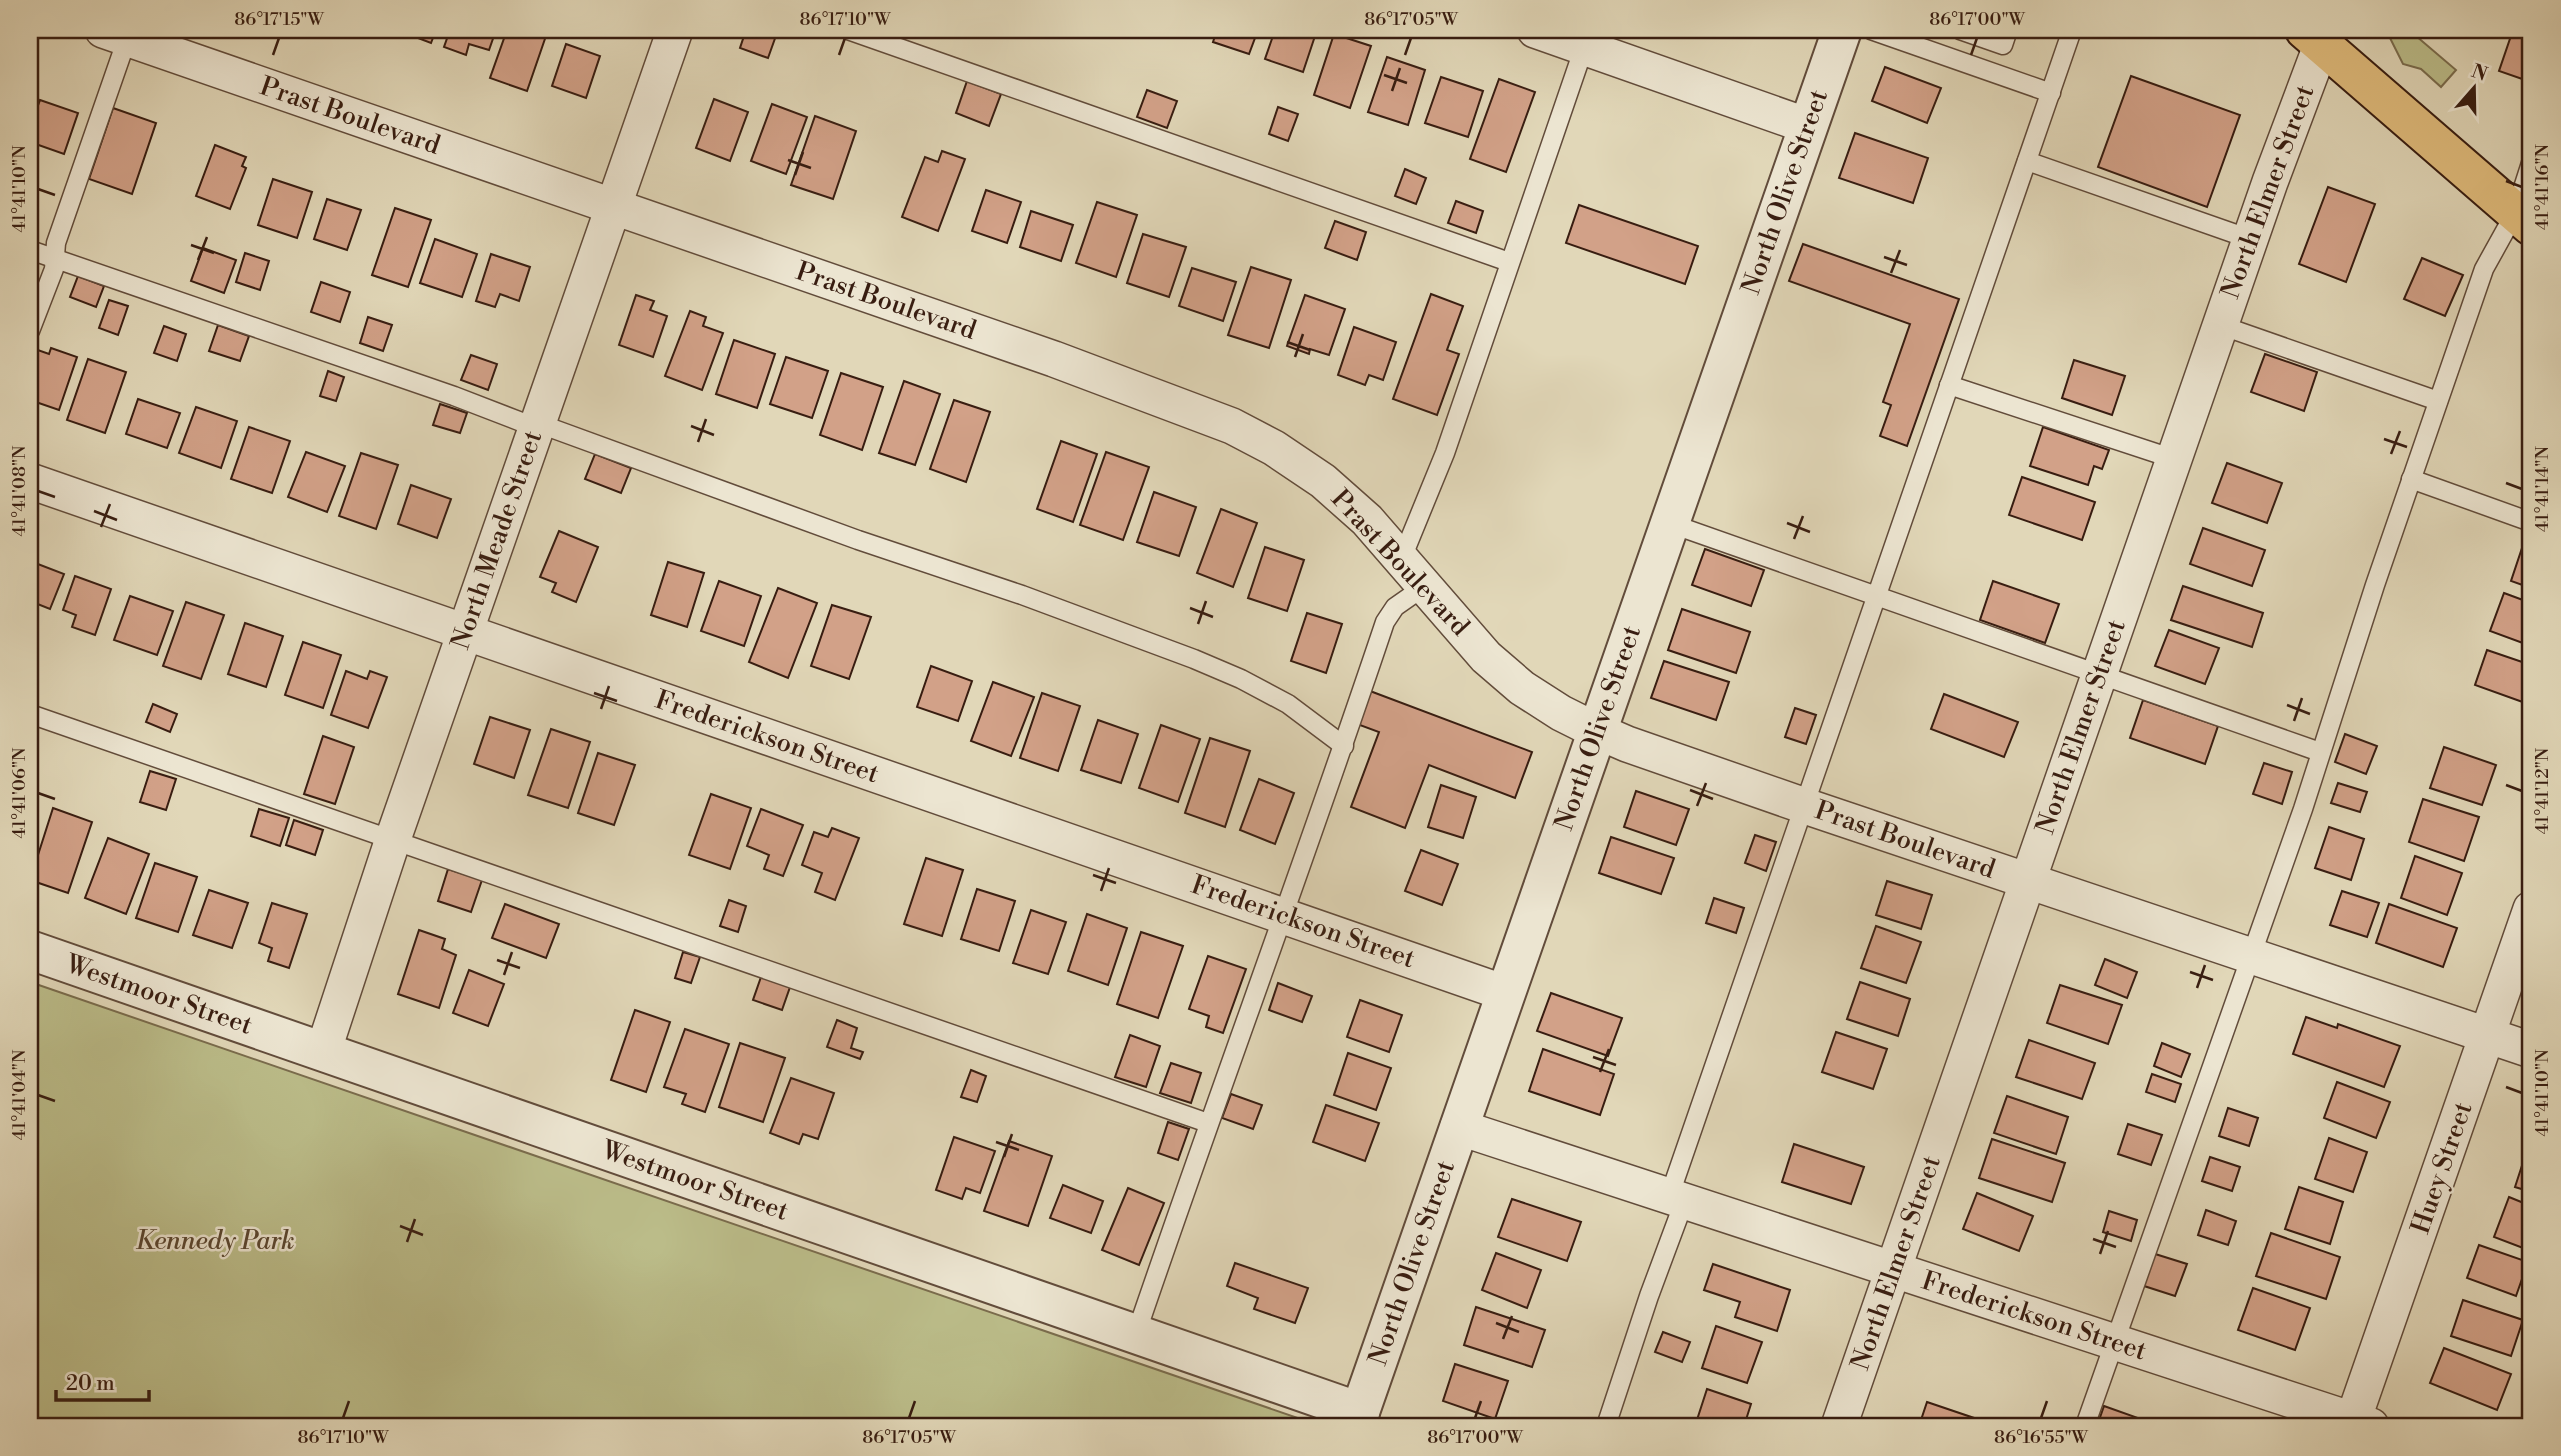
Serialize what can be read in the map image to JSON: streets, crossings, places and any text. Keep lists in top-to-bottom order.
{
  "streets": {
    "street": [
      "Prast Boulevard",
      "North Olive Street",
      "North Elmer Street",
      "North Meade Street",
      "Frederickson Street",
      "Westmoor Street",
      "Huey Street"
    ]
  },
  "crossings": [
    ["Prast Boulevard", "North Olive Street"],
    ["Prast Boulevard", "North Elmer Street"],
    ["Prast Boulevard", "North Meade Street"],
    ["Prast Boulevard", "Huey Street"],
    ["North Olive Street", "Frederickson Street"],
    ["North Olive Street", "Westmoor Street"],
    ["North Elmer Street", "Frederickson Street"],
    ["North Meade Street", "Frederickson Street"],
    ["North Meade Street", "Westmoor Street"],
    ["Frederickson Street", "Huey Street"]
  ],
  "parks": ["Kennedy Park"],
  "scale_bar": "20 m",
  "north": "top",
  "coordinates": [
    "86°17'15\"W",
    "86°17'10\"W",
    "86°17'05\"W",
    "86°17'00\"W",
    "41°41'16\"N",
    "41°41'10\"N",
    "41°41'14\"N",
    "41°41'08\"N",
    "41°41'12\"N",
    "41°41'06\"N",
    "41°41'04\"N",
    "86°16'55\"W"
  ]
}
